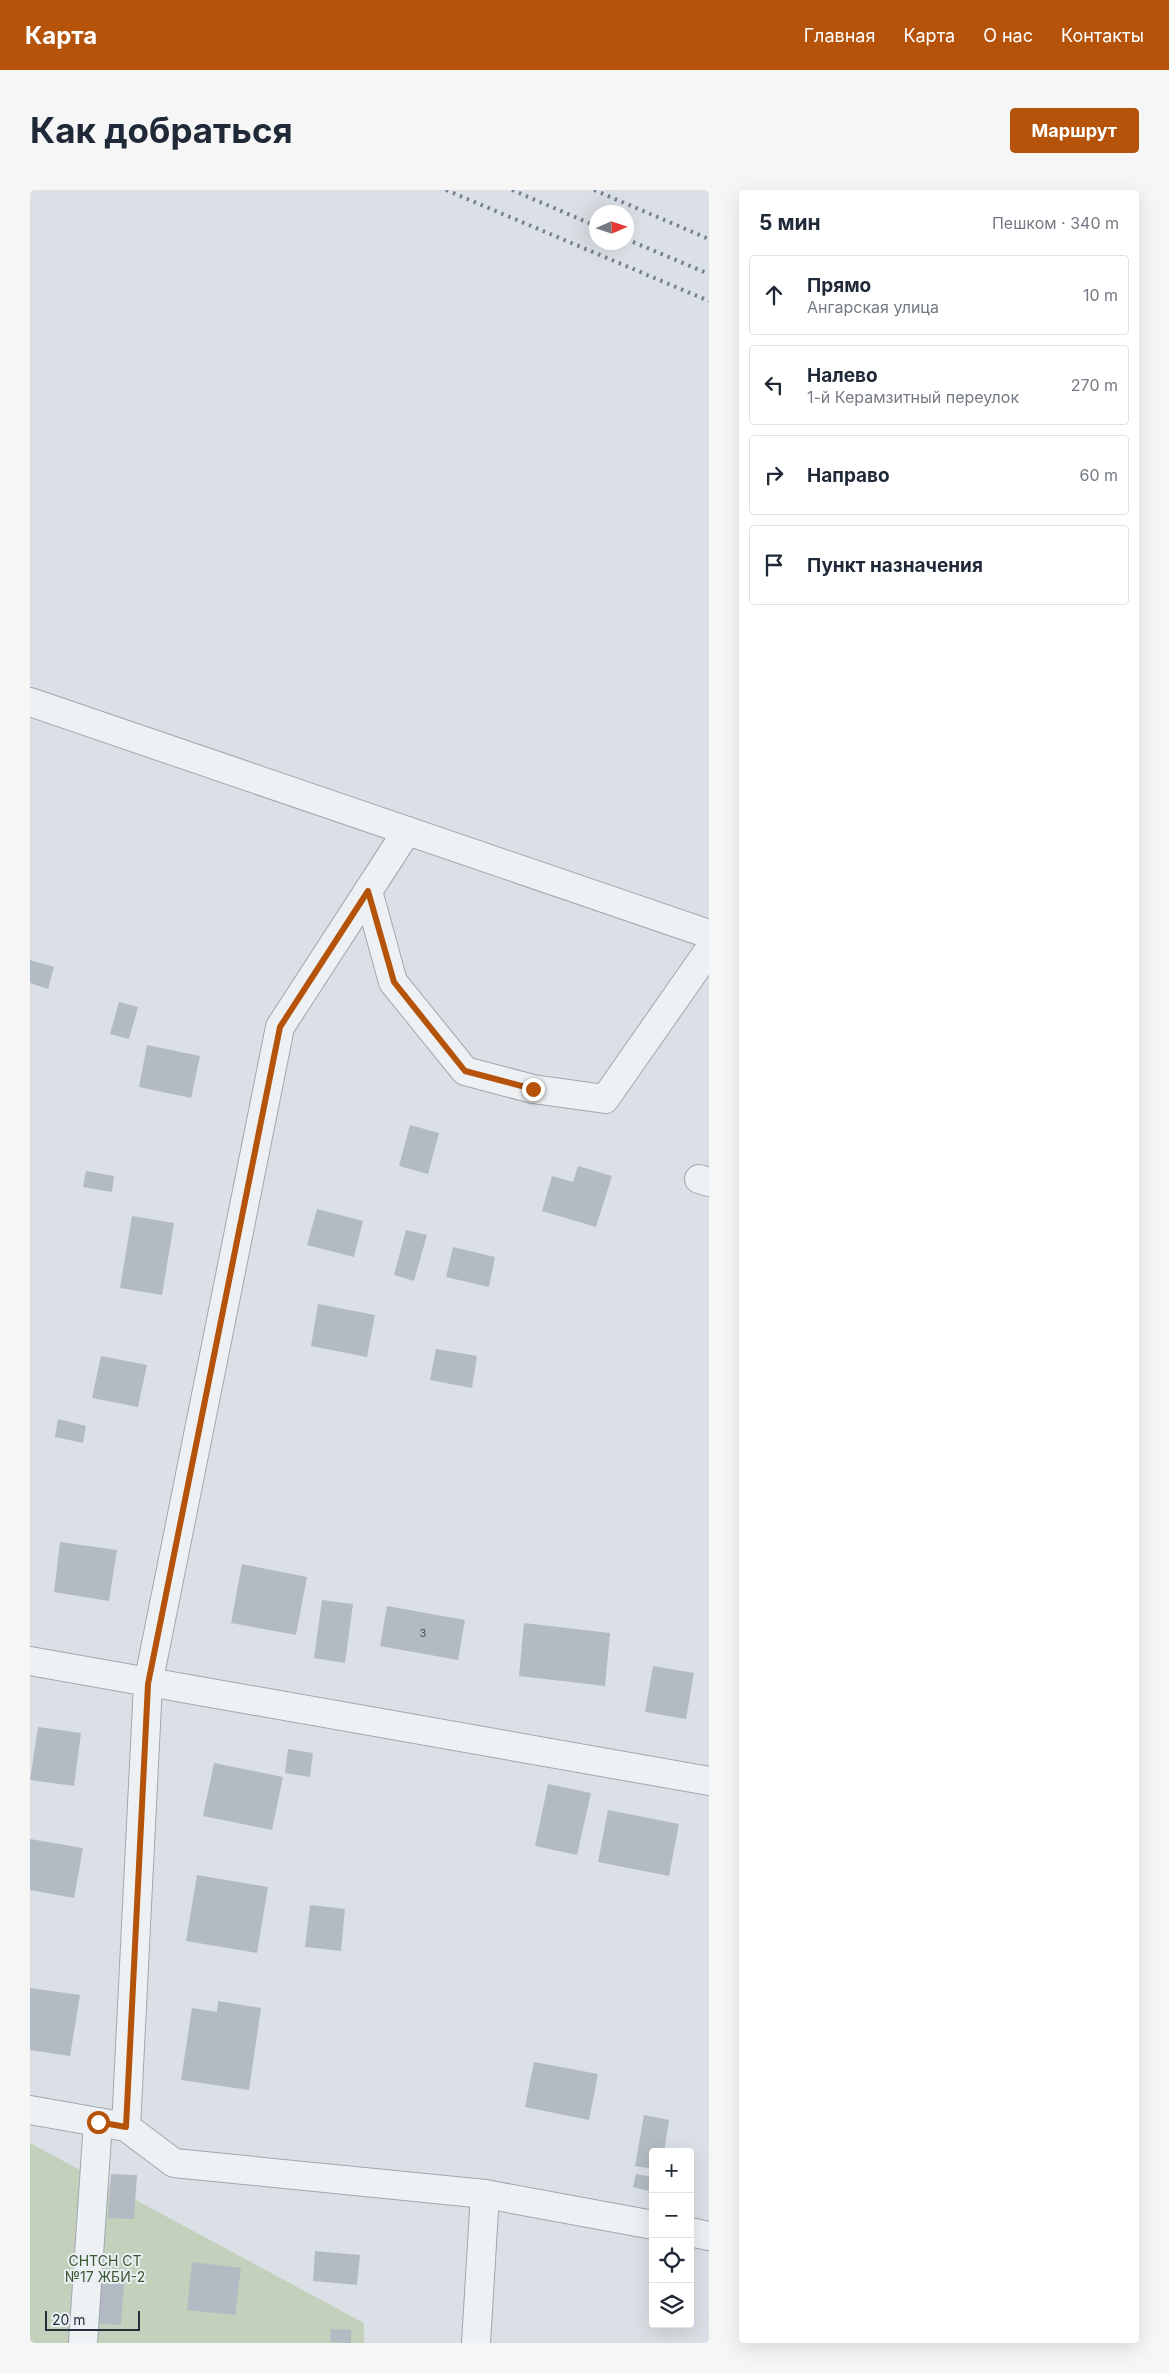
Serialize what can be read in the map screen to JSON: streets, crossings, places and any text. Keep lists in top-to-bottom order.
{
  "parks": ["СНТСН СТ №17 ЖБИ-2"],
  "house_numbers": ["3"],
  "scale_bar": "20 m",
  "north": "right",
  "page": {
    "header": "Карта",
    "nav": [
      "Главная",
      "Карта",
      "О нас",
      "Контакты"
    ],
    "buttons": "Маршрут",
    "title": "Как добраться",
    "heading": ["5 мин", "Пешком · 340 m"],
    "list": [
      ["Прямо", "Ангарская улица", "10 m"],
      ["Налево", "1-й Керамзитный переулок", "270 m"],
      ["Направо", "60 m"],
      "Пункт назначения"
    ],
    "map_buttons": ["+", "−"],
    "scale": "20 m"
  }
}
